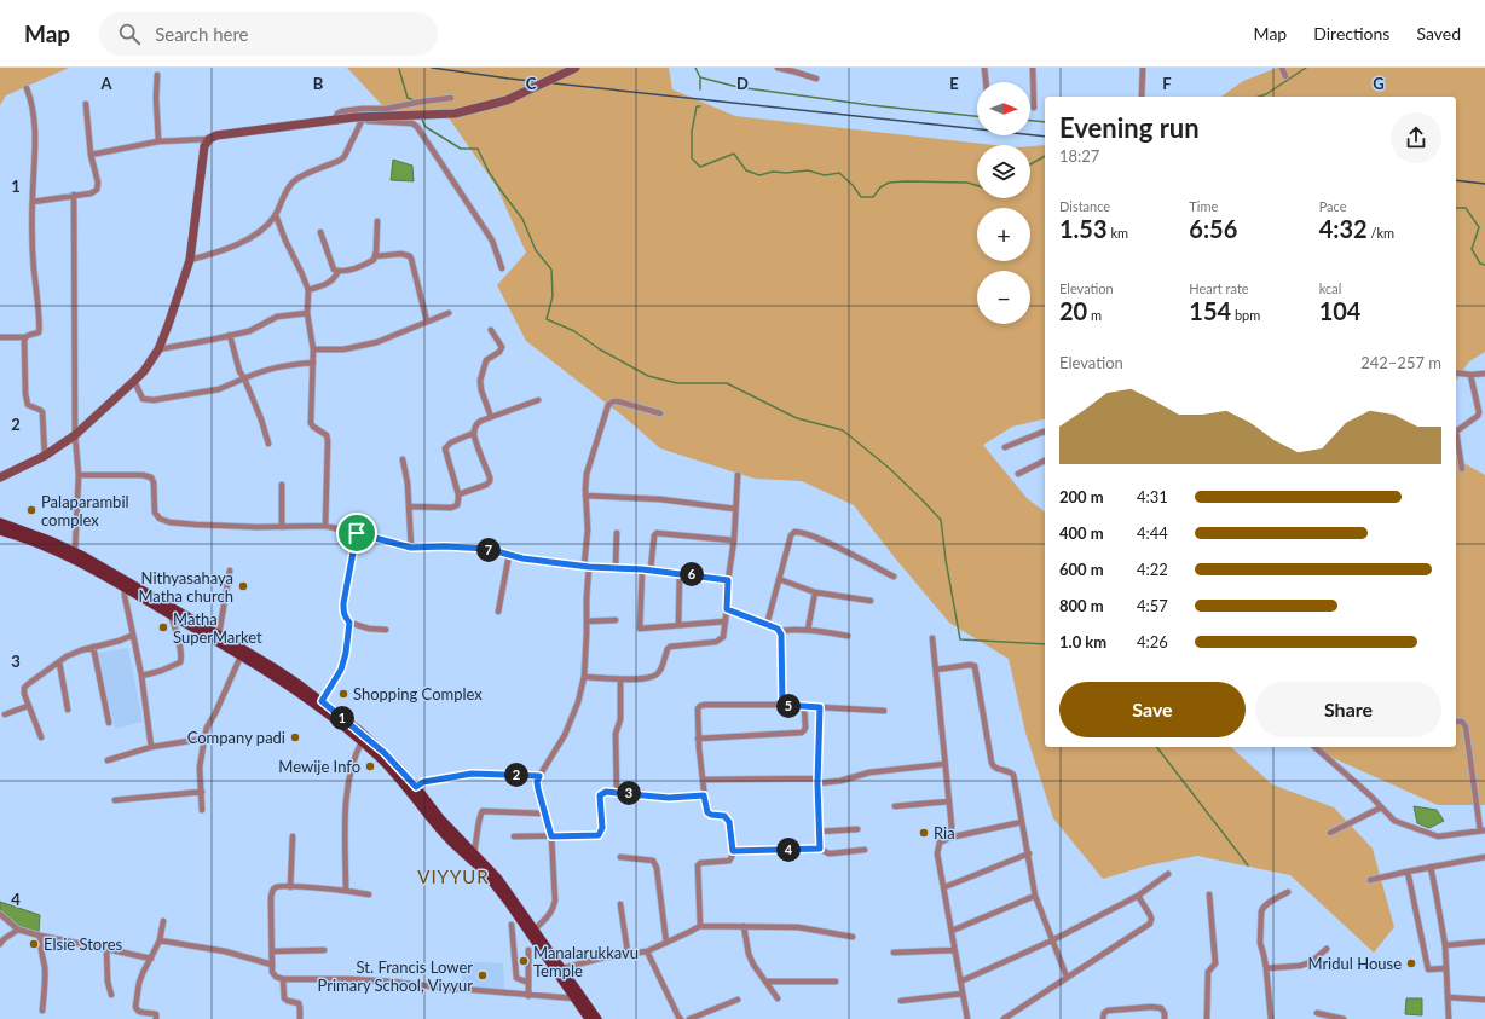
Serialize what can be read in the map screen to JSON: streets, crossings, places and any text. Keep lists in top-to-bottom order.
{
  "districts": ["VIYYUR"],
  "places": [
    "Palaparambil complex",
    "Nithyasahaya Matha church",
    "Matha SuperMarket",
    "Shopping Complex",
    "Company padi",
    "Mewije Info",
    "Ria",
    "Elsie Stores",
    "Manalarukkavu Temple",
    "Mridul House",
    "St. Francis Lower Primary School, Viyyur"
  ],
  "north": "right",
  "page": {
    "header": "Map",
    "search": "Search here",
    "nav": ["Map", "Directions", "Saved"],
    "map_buttons": ["+", "−"],
    "heading": ["Evening run", "18:27"],
    "stats": [
      ["Distance", "1.53 km"],
      ["Time", "6:56"],
      ["Pace", "4:32 /km"],
      ["Elevation", "20 m"],
      ["Heart rate", "154 bpm"],
      ["kcal", "104"]
    ],
    "chart": ["Elevation", "242–257 m"],
    "list": [
      {
        "name": "200 m",
        "note": "4:31"
      },
      {
        "name": "400 m",
        "note": "4:44"
      },
      {
        "name": "600 m",
        "note": "4:22"
      },
      {
        "name": "800 m",
        "note": "4:57"
      },
      {
        "name": "1.0 km",
        "note": "4:26"
      }
    ],
    "pins": [
      "7",
      "6",
      "5",
      "1",
      "2",
      "3",
      "4"
    ],
    "buttons": ["Save", "Share"]
  },
  "grid": {
    "columns": [
      "A",
      "B",
      "C",
      "D",
      "E",
      "F",
      "G"
    ],
    "rows": [
      "1",
      "2",
      "3",
      "4"
    ]
  }
}
